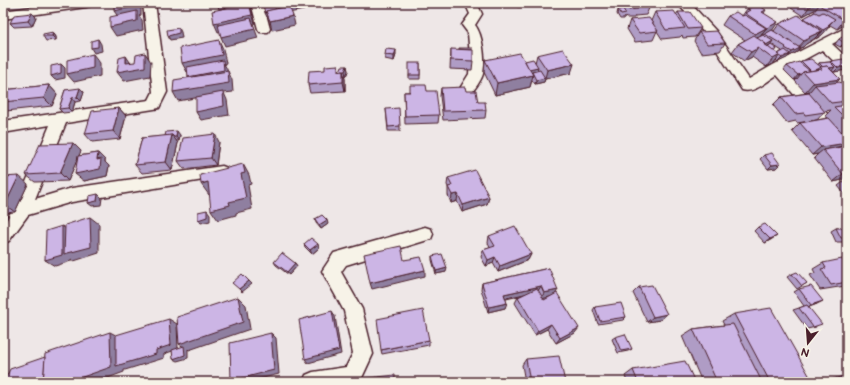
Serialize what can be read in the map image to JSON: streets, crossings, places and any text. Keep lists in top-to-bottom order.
{
  "north": "bottom"
}
